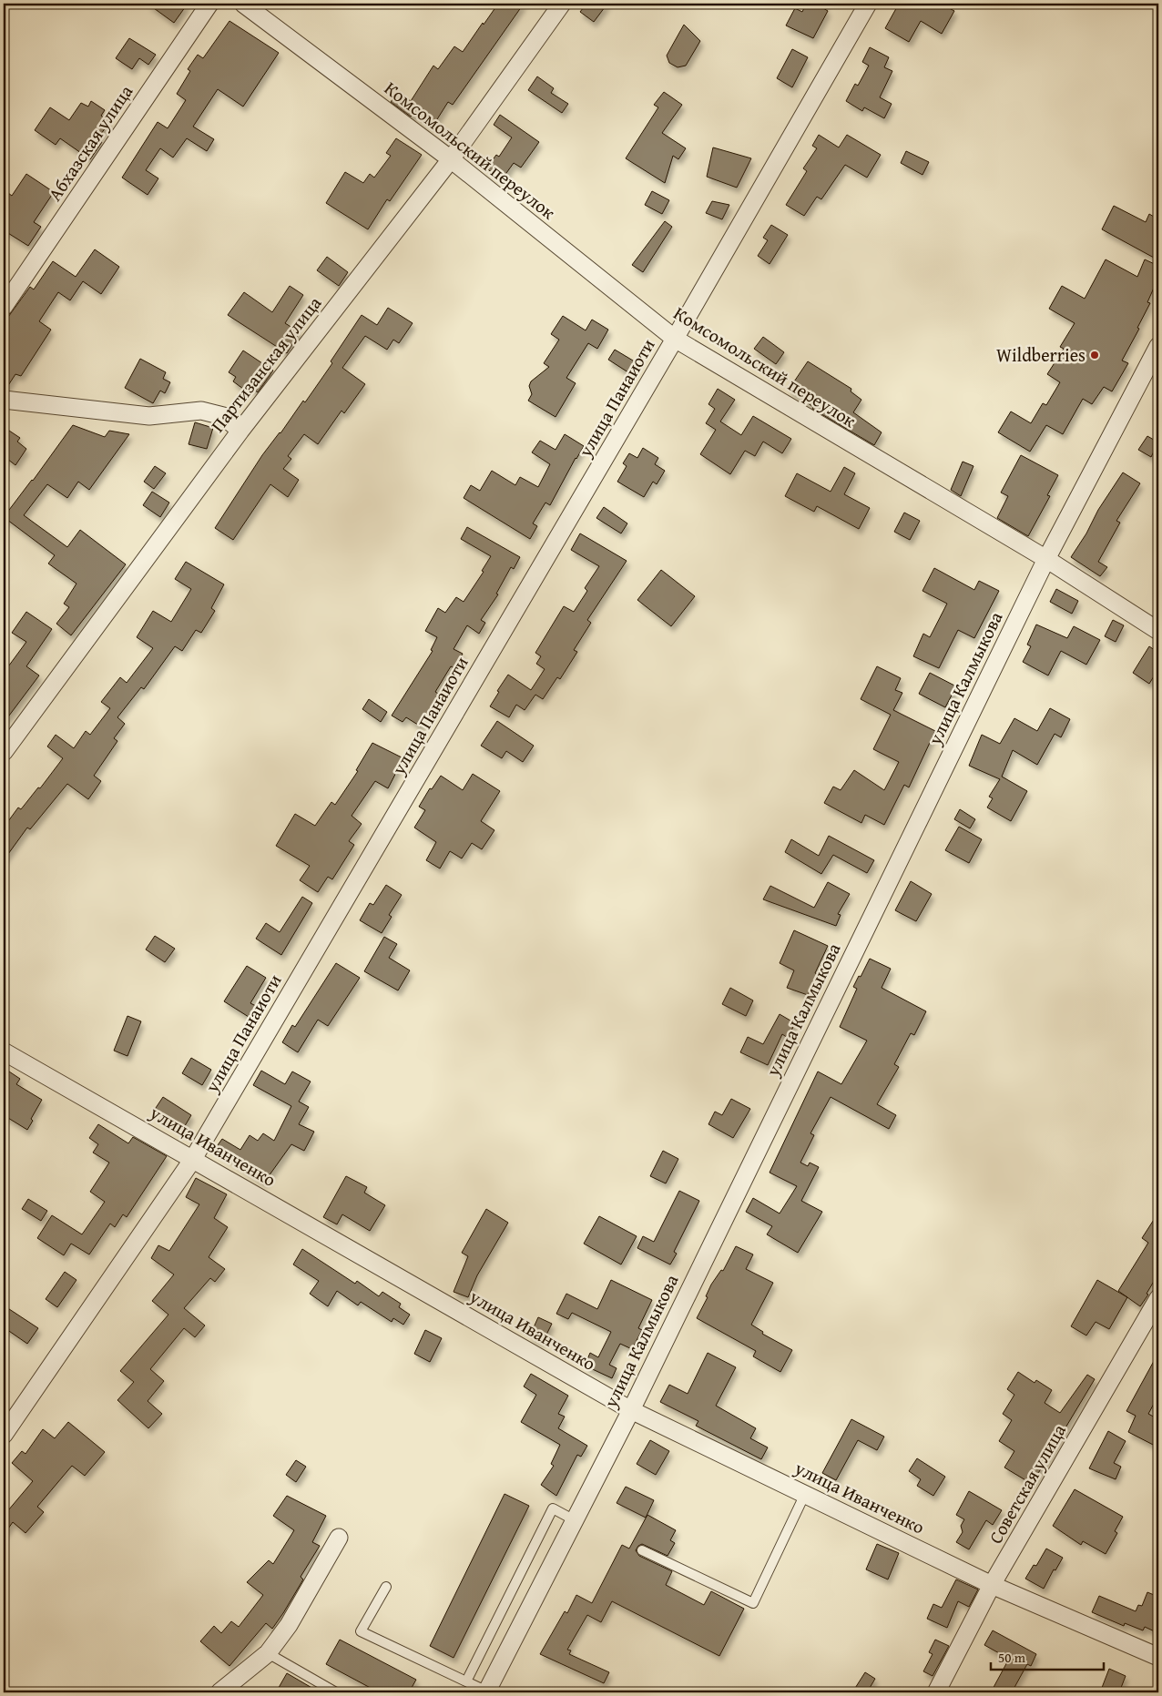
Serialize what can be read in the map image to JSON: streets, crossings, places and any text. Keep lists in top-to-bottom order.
{
  "streets": {
    "street": [
      "Абхазская улица",
      "Комсомольский переулок",
      "Партизанская улица",
      "улица Панаиоти",
      "улица Калмыкова",
      "улица Иванченко",
      "Советская улица"
    ]
  },
  "crossings": [
    ["Комсомольский переулок", "Партизанская улица"],
    ["Комсомольский переулок", "улица Панаиоти"],
    ["Комсомольский переулок", "улица Калмыкова"],
    ["улица Панаиоти", "улица Иванченко"],
    ["улица Калмыкова", "улица Иванченко"],
    ["улица Иванченко", "Советская улица"]
  ],
  "places": ["Wildberries"],
  "scale_bar": "50 m"
}
